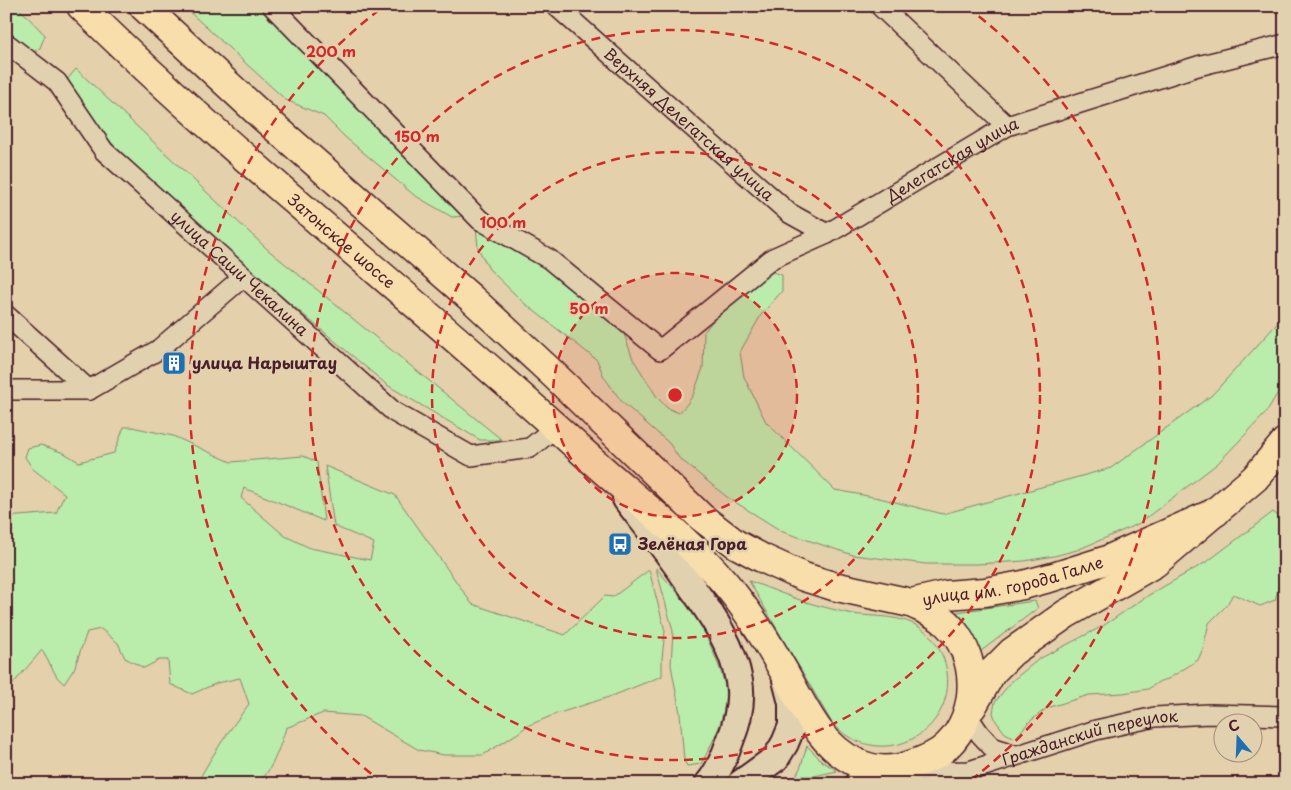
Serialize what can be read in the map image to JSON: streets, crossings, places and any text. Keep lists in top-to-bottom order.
{
  "streets": {
    "main road": ["Затонское шоссе", "улица им. города Галле"],
    "street": [
      "Верхняя Делегатская улица",
      "Делегатская улица",
      "улица Саши Чекалина",
      "Гражданский переулок"
    ]
  },
  "crossings": [
    ["Верхняя Делегатская улица", "Делегатская улица"],
    ["Затонское шоссе", "улица Саши Чекалина"],
    ["Затонское шоссе", "улица им. города Галле"],
    ["Затонское шоссе", "Гражданский переулок"],
    ["улица им. города Галле", "Гражданский переулок"]
  ],
  "places": {
    "building": ["улица Нарыштау"],
    "bus stop": ["Зелёная Гора"]
  },
  "north": "top",
  "rings": [
    "200 m",
    "150 m",
    "100 m",
    "50 m"
  ]
}
